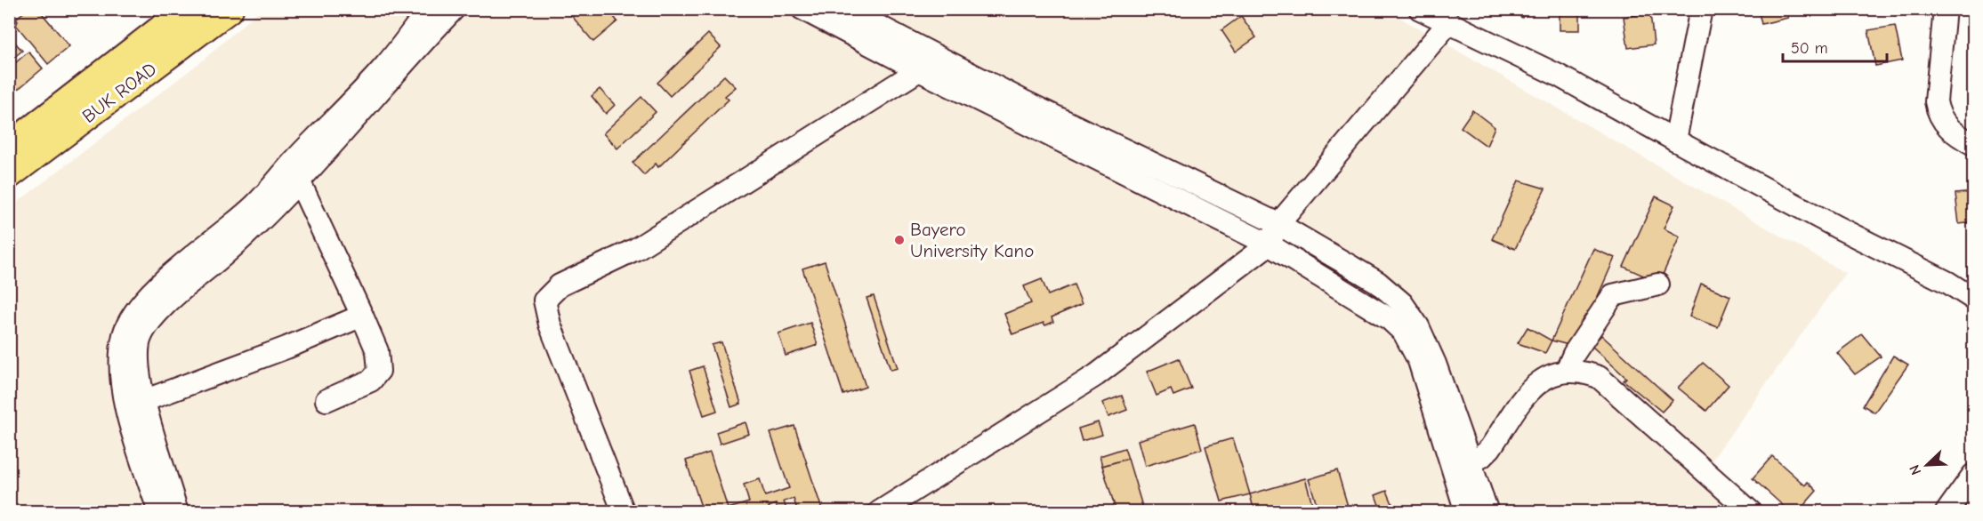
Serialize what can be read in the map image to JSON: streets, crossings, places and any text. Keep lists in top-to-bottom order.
{
  "streets": {
    "main road": ["BUK ROAD"]
  },
  "places": ["Bayero University Kano"],
  "scale_bar": "50 m",
  "north": "bottom left"
}
